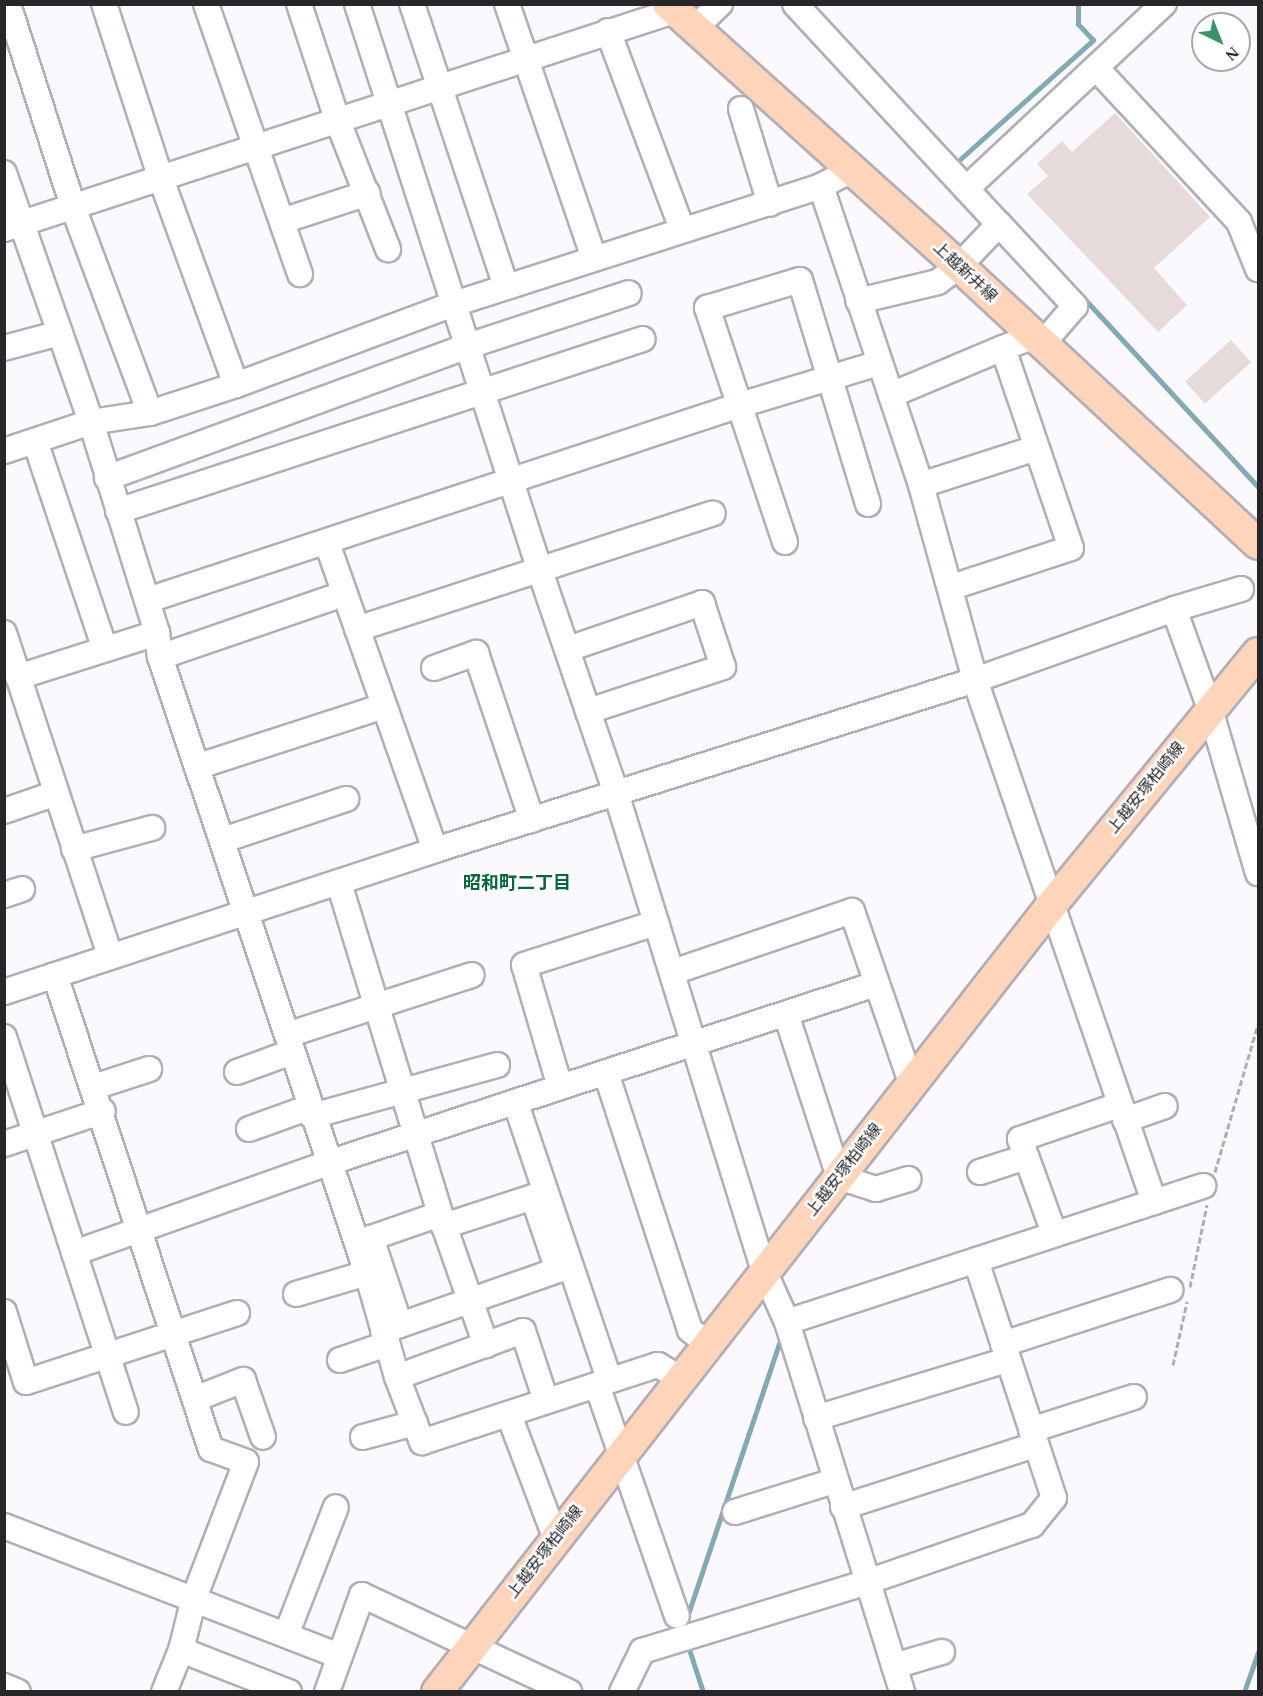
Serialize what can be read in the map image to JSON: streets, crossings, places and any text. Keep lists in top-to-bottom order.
{
  "streets": {
    "main road": ["上越新井線", "上越安塚柏崎線"]
  },
  "districts": ["昭和町二丁目"],
  "north": "bottom right"
}
